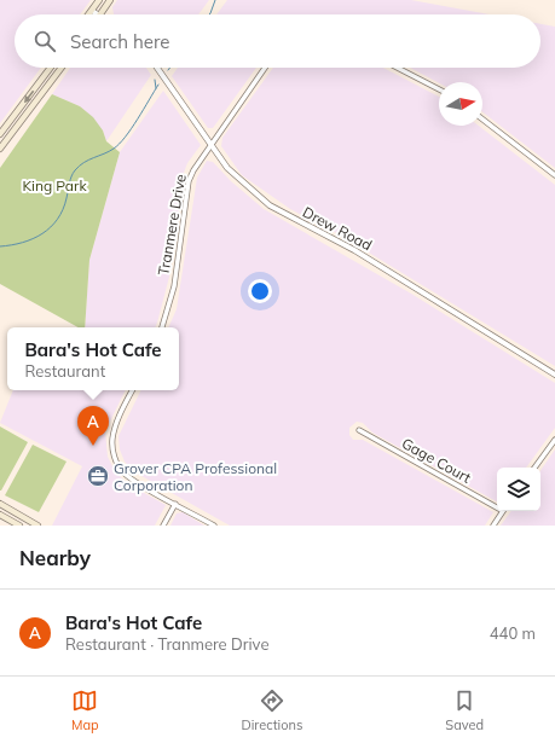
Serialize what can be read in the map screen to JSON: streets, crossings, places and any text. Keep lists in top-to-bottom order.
{
  "streets": {
    "street": ["Tranmere Drive", "Drew Road", "Gage Court"]
  },
  "crossings": [
    ["Tranmere Drive", "Drew Road"]
  ],
  "parks": ["King Park"],
  "places": {
    "office": ["Grover CPA Professional Corporation"]
  },
  "north": "right",
  "page": {
    "search": "Search here",
    "popup": ["Bara's Hot Cafe", "Restaurant"],
    "pins": "A",
    "heading": "Nearby",
    "list": [
      {
        "mark": "A",
        "name": "Bara's Hot Cafe",
        "note": "Restaurant · Tranmere Drive",
        "value": "440 m"
      }
    ],
    "nav": ["Map", "Directions", "Saved"]
  }
}
